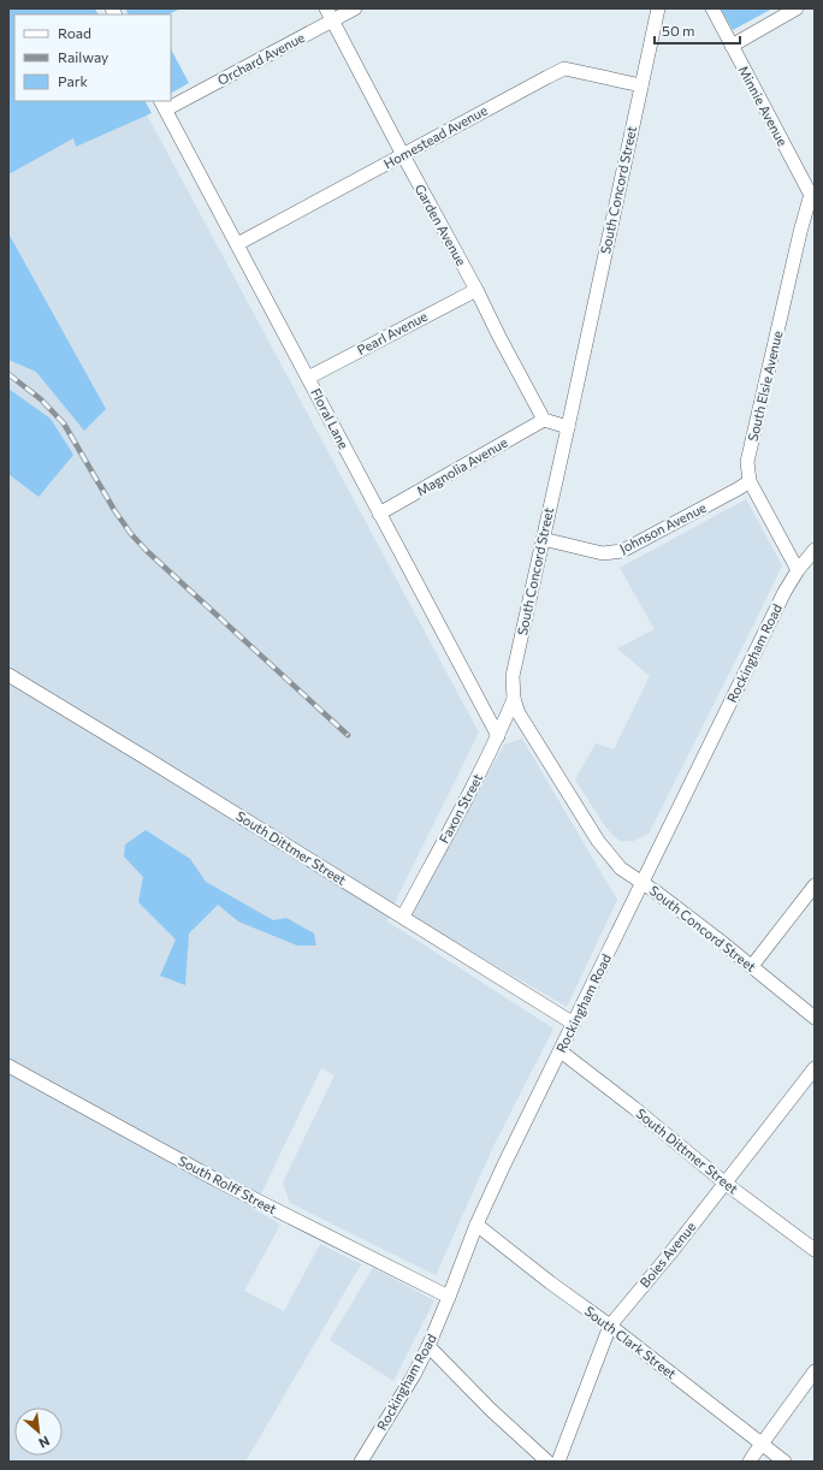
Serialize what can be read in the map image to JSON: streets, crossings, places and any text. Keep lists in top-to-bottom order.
{
  "streets": {
    "street": [
      "Orchard Avenue",
      "Minnie Avenue",
      "Homestead Avenue",
      "South Concord Street",
      "Garden Avenue",
      "Pearl Avenue",
      "South Elsie Avenue",
      "Floral Lane",
      "Magnolia Avenue",
      "Johnson Avenue",
      "Rockingham Road",
      "Faxon Street",
      "South Dittmer Street",
      "South Rolff Street",
      "Boies Avenue",
      "South Clark Street"
    ]
  },
  "crossings": [
    ["Orchard Avenue", "Garden Avenue"],
    ["Orchard Avenue", "Floral Lane"],
    ["Minnie Avenue", "South Elsie Avenue"],
    ["Homestead Avenue", "South Concord Street"],
    ["Homestead Avenue", "Garden Avenue"],
    ["Homestead Avenue", "Floral Lane"],
    ["South Concord Street", "Johnson Avenue"],
    ["South Concord Street", "Rockingham Road"],
    ["South Concord Street", "Faxon Street"],
    ["Garden Avenue", "Pearl Avenue"],
    ["Garden Avenue", "Magnolia Avenue"],
    ["Pearl Avenue", "Floral Lane"],
    ["South Elsie Avenue", "Johnson Avenue"],
    ["South Elsie Avenue", "Rockingham Road"],
    ["Floral Lane", "Magnolia Avenue"],
    ["Floral Lane", "Faxon Street"],
    ["Rockingham Road", "South Dittmer Street"],
    ["Rockingham Road", "South Rolff Street"],
    ["Rockingham Road", "South Clark Street"],
    ["Faxon Street", "South Dittmer Street"],
    ["South Dittmer Street", "Boies Avenue"],
    ["Boies Avenue", "South Clark Street"]
  ],
  "legend": ["Road", "Railway", "Park"],
  "scale_bar": "50 m",
  "north": "bottom right"
}
